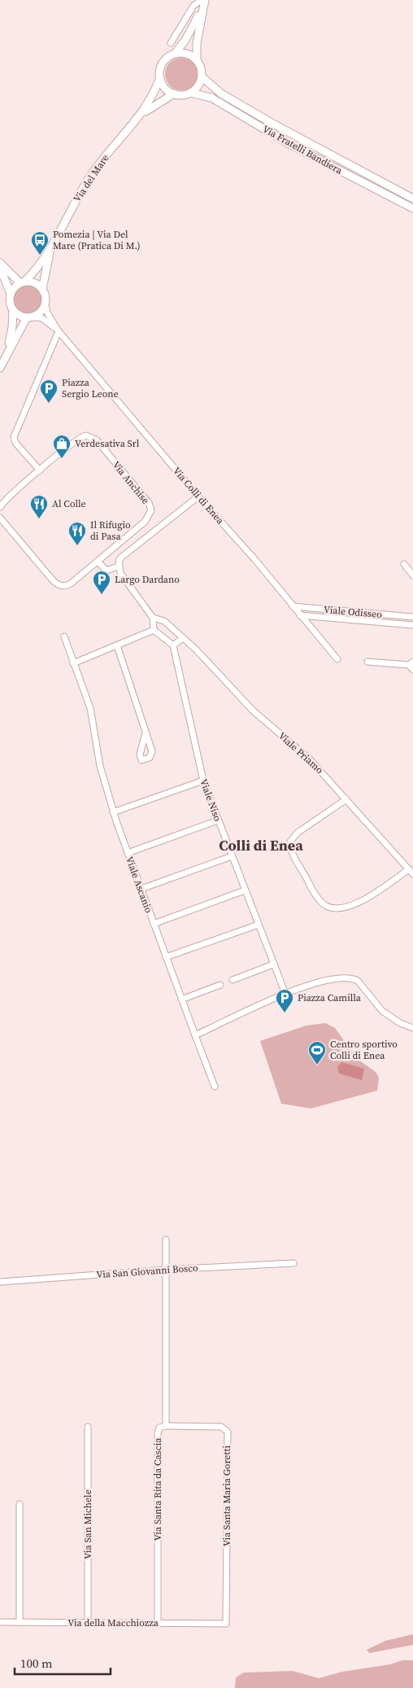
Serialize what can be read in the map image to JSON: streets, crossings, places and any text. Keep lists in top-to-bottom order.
{
  "streets": {
    "main road": ["Via Fratelli Bandiera", "Via del Mare"],
    "street": [
      "Via Anchise",
      "Via Colli di Enea",
      "Viale Odisseo",
      "Viale Priamo",
      "Viale Niso",
      "Viale Ascanio",
      "Via San Giovanni Bosco",
      "Via Santa Rita da Cascia",
      "Via Santa Maria Goretti",
      "Via San Michele",
      "Via della Macchiozza"
    ]
  },
  "crossings": [
    ["Via Fratelli Bandiera", "Via del Mare"],
    ["Via del Mare", "Via Colli di Enea"],
    ["Via Colli di Enea", "Viale Odisseo"],
    ["Via San Giovanni Bosco", "Via Santa Rita da Cascia"],
    ["Via Santa Rita da Cascia", "Via Santa Maria Goretti"],
    ["Via Santa Rita da Cascia", "Via della Macchiozza"],
    ["Via Santa Maria Goretti", "Via della Macchiozza"],
    ["Via San Michele", "Via della Macchiozza"]
  ],
  "districts": ["Colli di Enea"],
  "places": {
    "bus stop": ["Pomezia | Via Del Mare (Pratica Di M.)"],
    "parking": ["Piazza Sergio Leone", "Largo Dardano", "Piazza Camilla"],
    "shop": ["Verdesativa Srl"],
    "restaurant": ["Al Colle", "Il Rifugio di Pasa"],
    "sports": ["Centro sportivo Colli di Enea"]
  },
  "scale_bar": "100 m"
}
